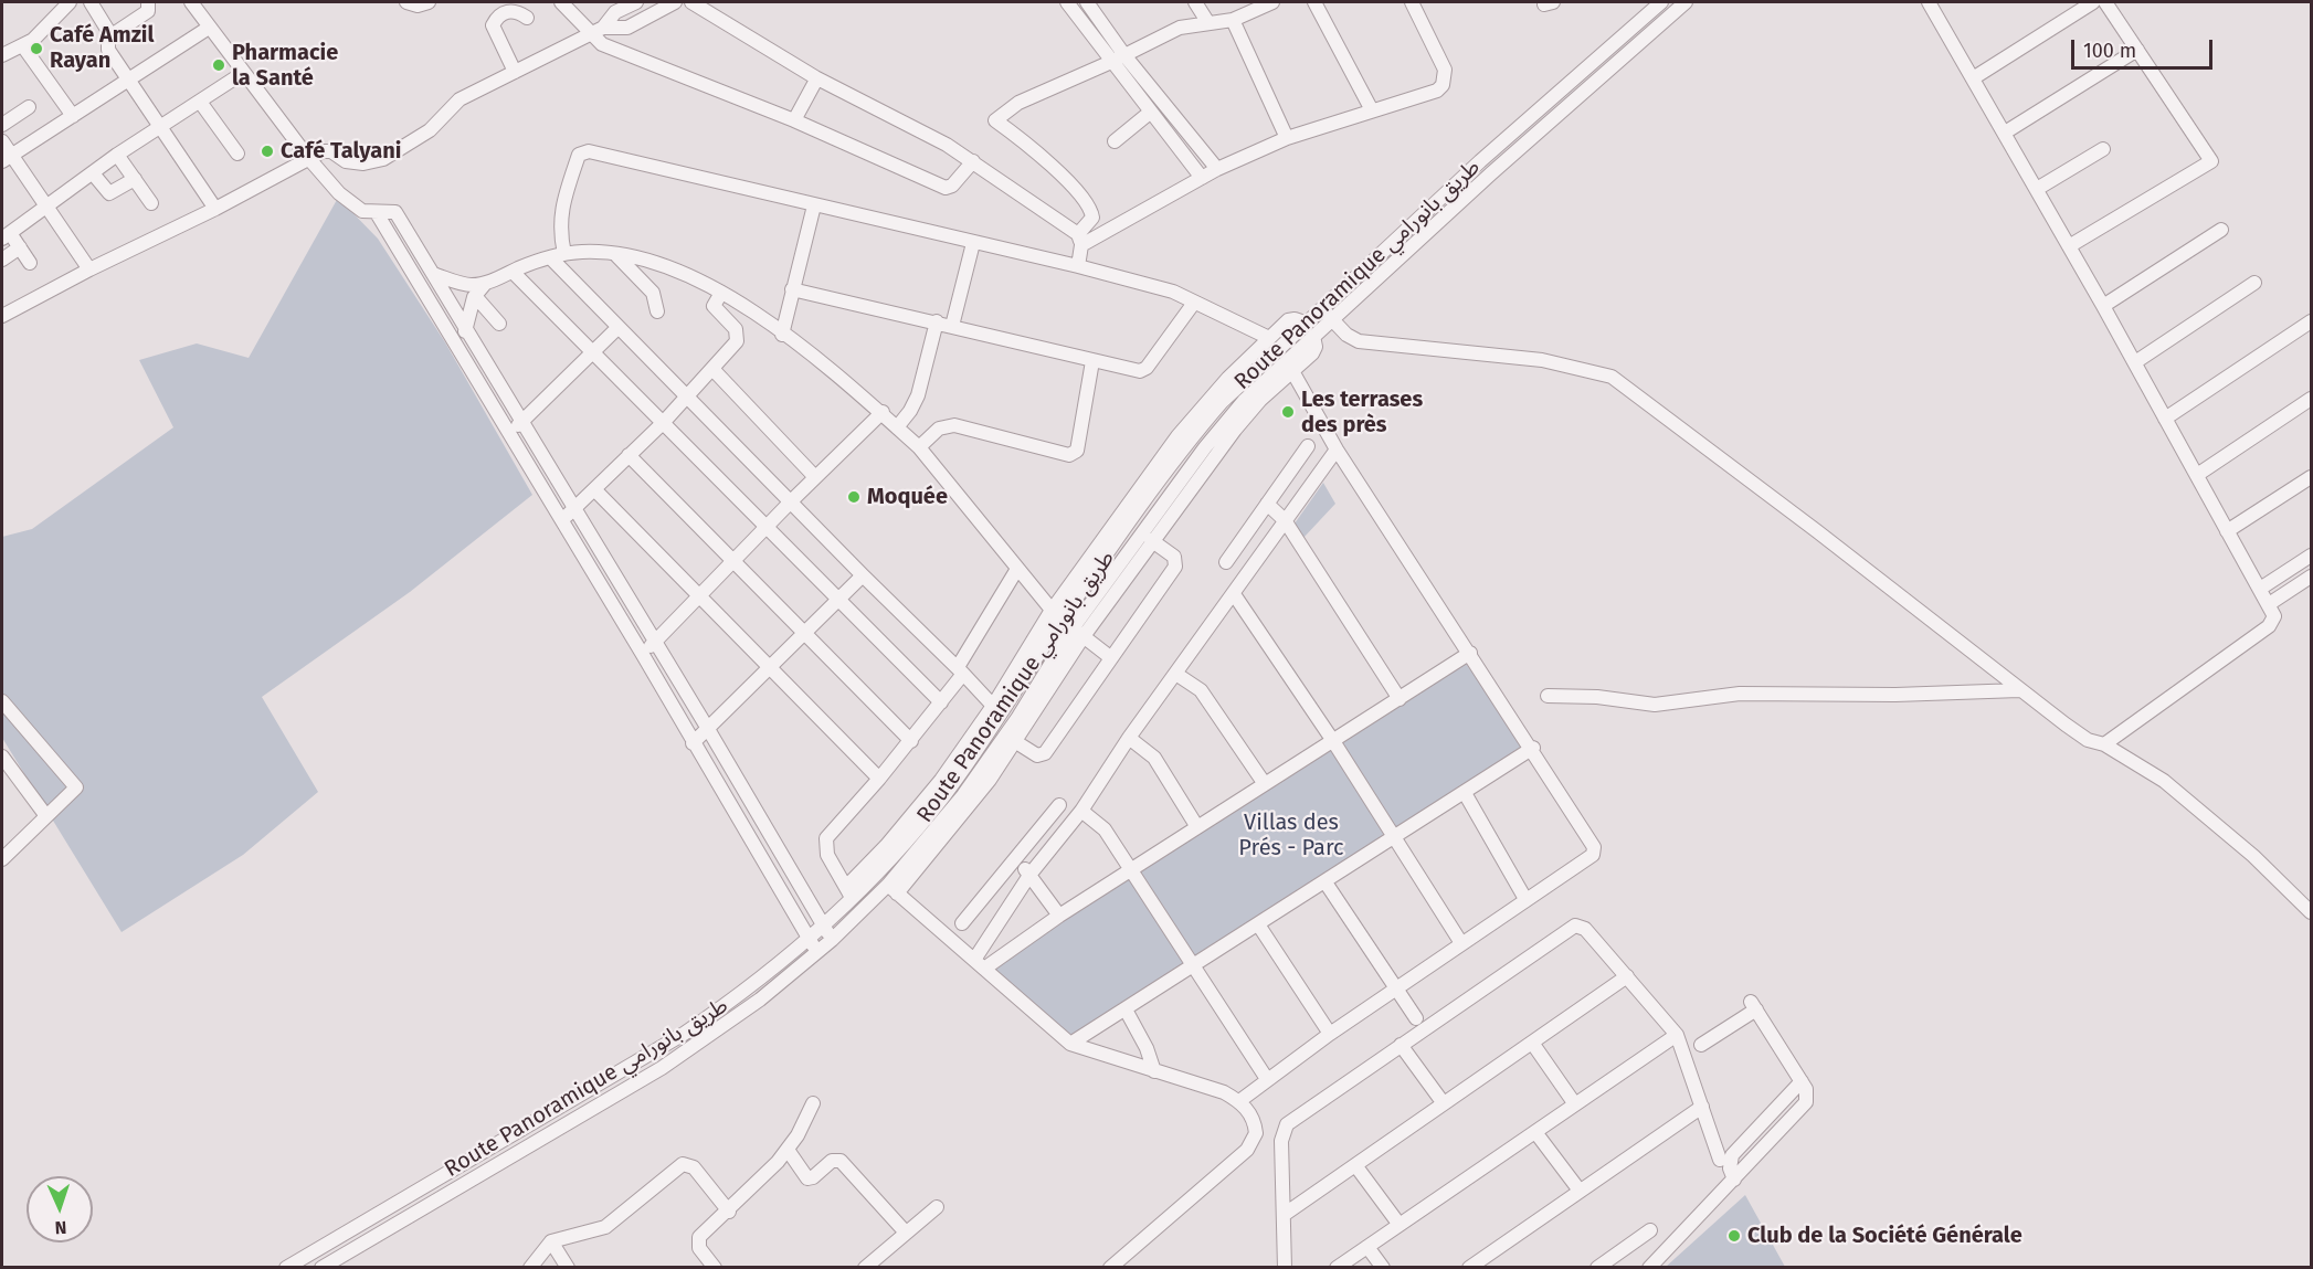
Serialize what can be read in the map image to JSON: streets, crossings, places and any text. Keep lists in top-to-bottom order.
{
  "streets": {
    "street": ["Route Panoramique طريق بانورامي"]
  },
  "parks": ["Villas des Prés - Parc"],
  "places": [
    "Café Amzil Rayan",
    "Pharmacie la Santé",
    "Café Talyani",
    "Les terrases des près",
    "Moquée",
    "Club de la Société Générale"
  ],
  "scale_bar": "100 m",
  "north": "bottom"
}
